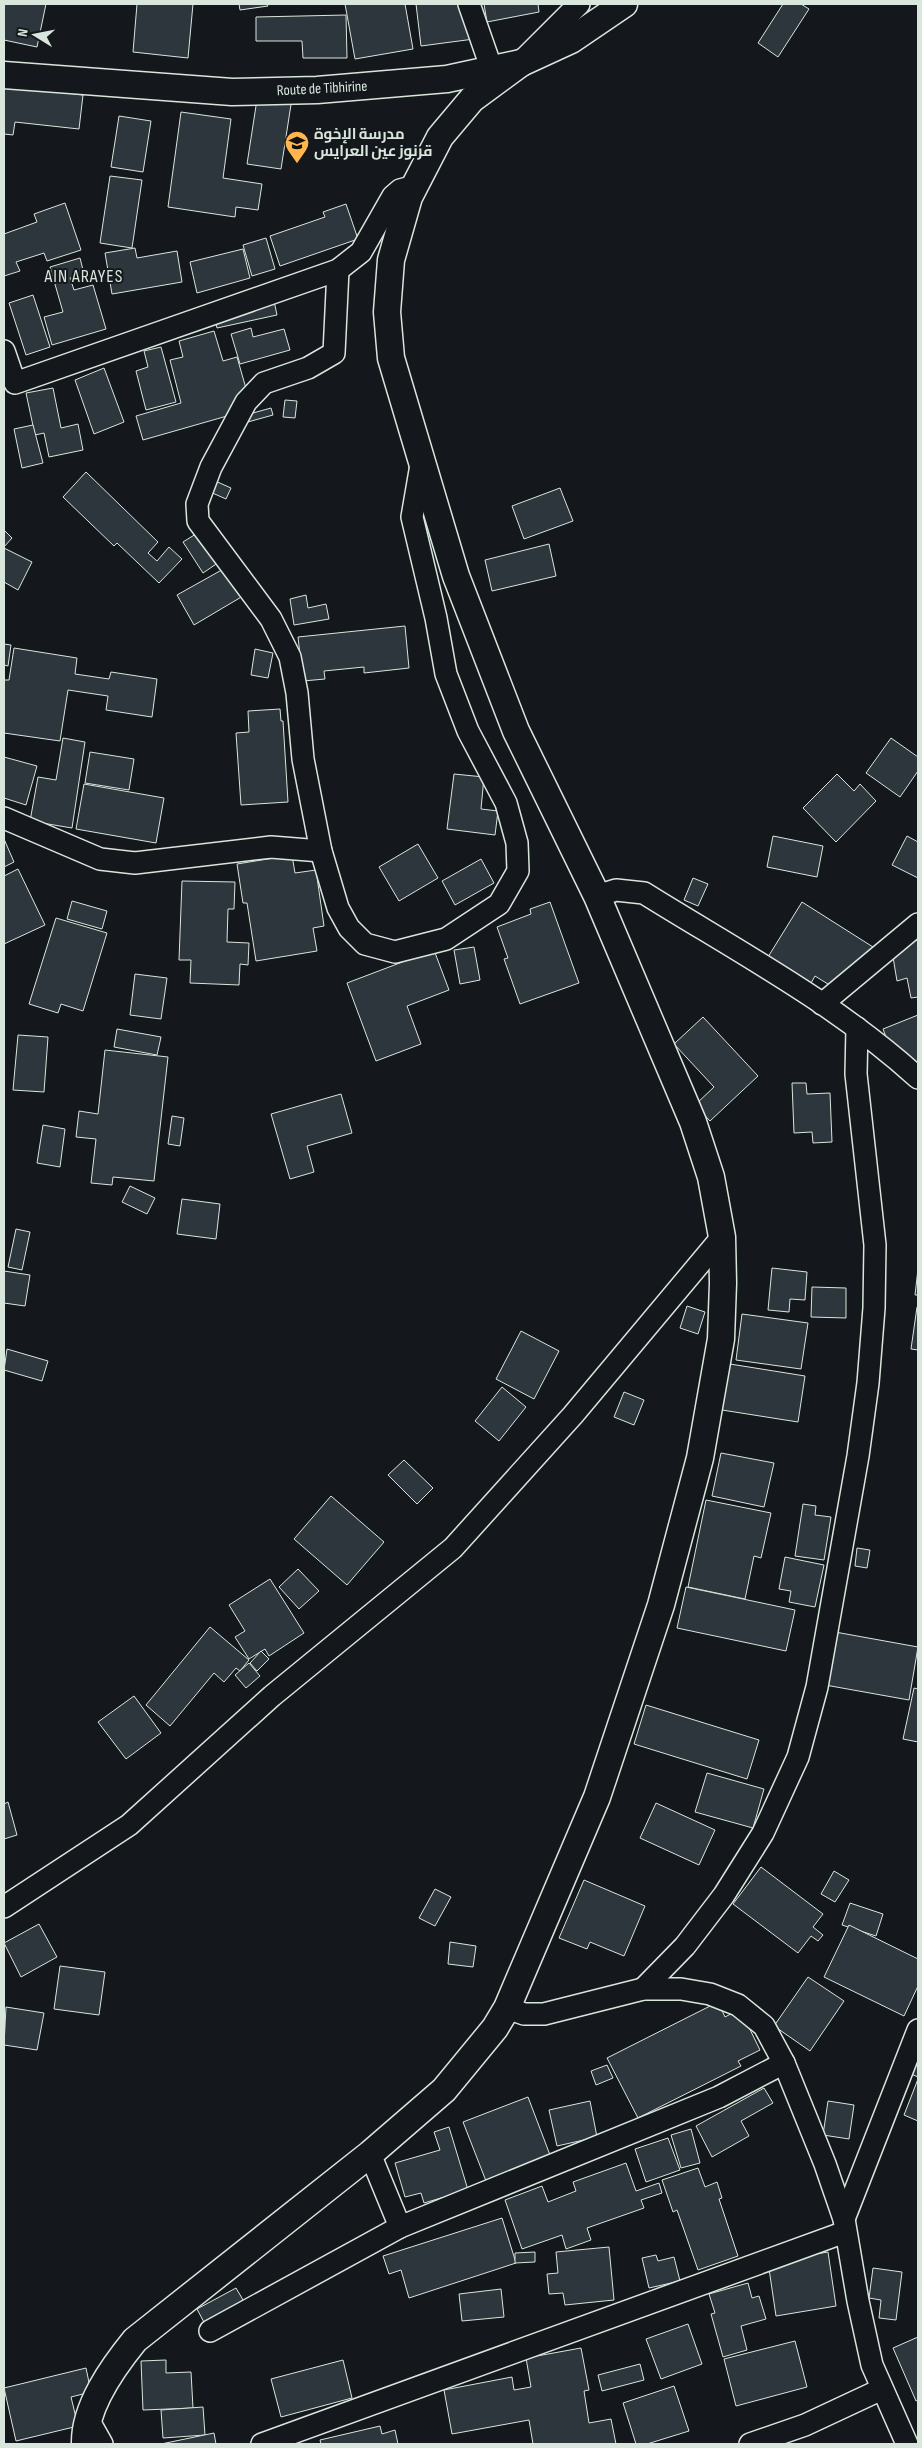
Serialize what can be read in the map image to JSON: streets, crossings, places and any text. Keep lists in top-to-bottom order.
{
  "streets": {
    "street": ["Route de Tibhirine"]
  },
  "districts": ["AIN ARAYES"],
  "places": {
    "school or university": ["مدرسة الإخوة قرنوز عين العرايس"]
  },
  "north": "left"
}
